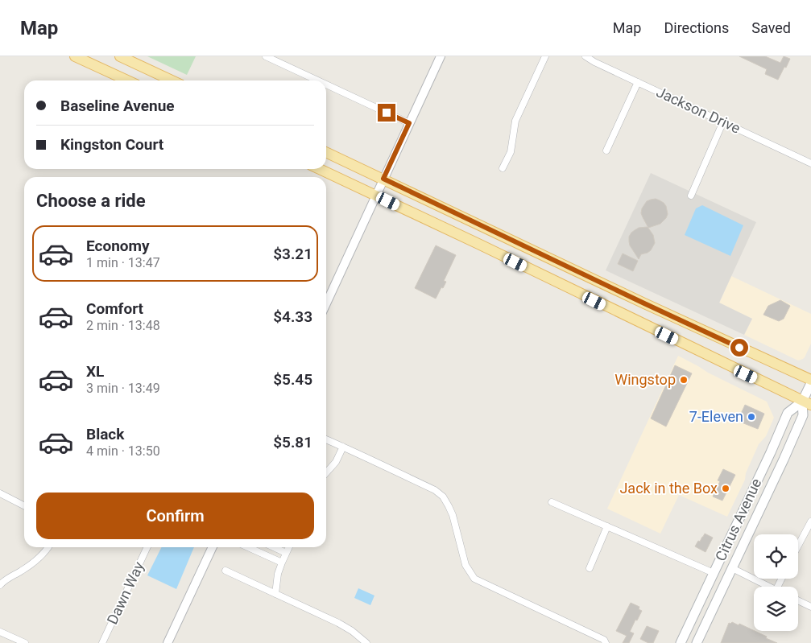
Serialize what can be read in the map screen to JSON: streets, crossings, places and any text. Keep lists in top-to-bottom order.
{
  "streets": {
    "main road": ["Citrus Avenue"],
    "street": ["Jackson Drive", "Dawn Way"]
  },
  "places": ["Wingstop", "7-Eleven", "Jack in the Box"],
  "page": {
    "header": "Map",
    "nav": ["Map", "Directions", "Saved"],
    "banner": ["Baseline Avenue", "Kingston Court"],
    "heading": "Choose a ride",
    "list": [
      {
        "name": "Economy",
        "note": "1 min · 13:47",
        "value": "$3.21"
      },
      {
        "name": "Comfort",
        "note": "2 min · 13:48",
        "value": "$4.33"
      },
      {
        "name": "XL",
        "note": "3 min · 13:49",
        "value": "$5.45"
      },
      {
        "name": "Black",
        "note": "4 min · 13:50",
        "value": "$5.81"
      }
    ],
    "buttons": "Confirm"
  }
}
